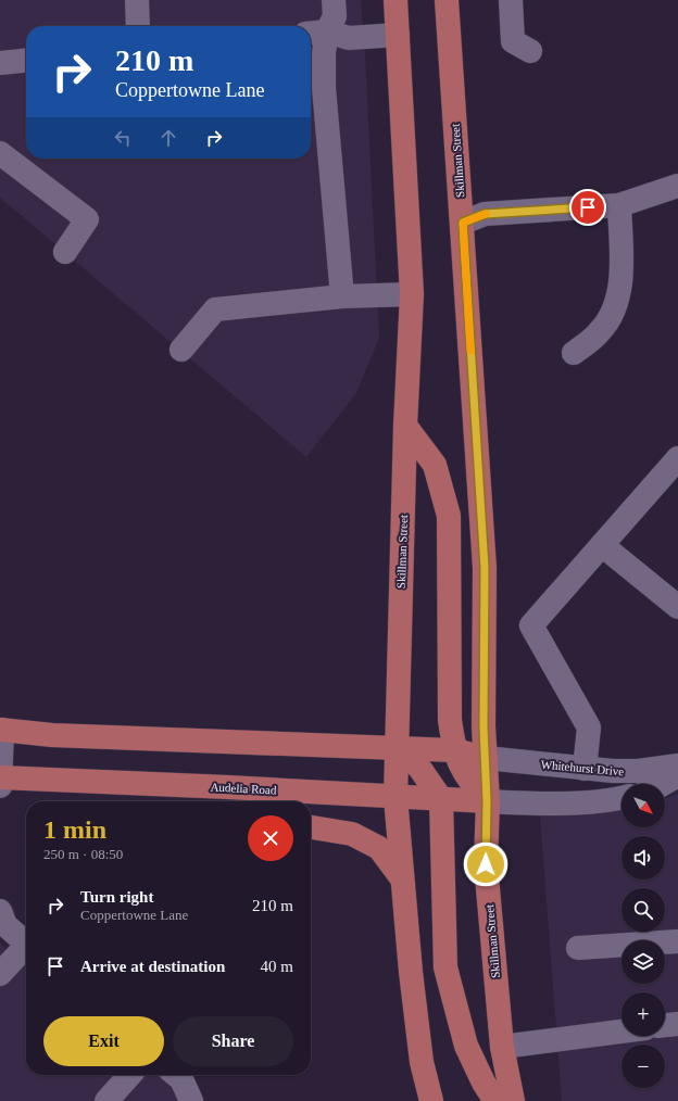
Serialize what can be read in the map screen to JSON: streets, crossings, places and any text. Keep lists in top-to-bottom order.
{
  "streets": {
    "main road": ["Skillman Street", "Audelia Road"],
    "street": ["Whitehurst Drive"]
  },
  "crossings": [
    ["Skillman Street", "Whitehurst Drive"],
    ["Skillman Street", "Audelia Road"]
  ],
  "north": "bottom right",
  "page": {
    "turn": ["210 m", "Coppertowne Lane"],
    "map_buttons": ["+", "−"],
    "heading": ["1 min", "250 m · 08:50"],
    "list": [
      {
        "name": "Turn right",
        "note": "Coppertowne Lane",
        "value": "210 m"
      },
      {
        "name": "Arrive at destination",
        "value": "40 m"
      }
    ],
    "buttons": ["Exit", "Share"]
  }
}
